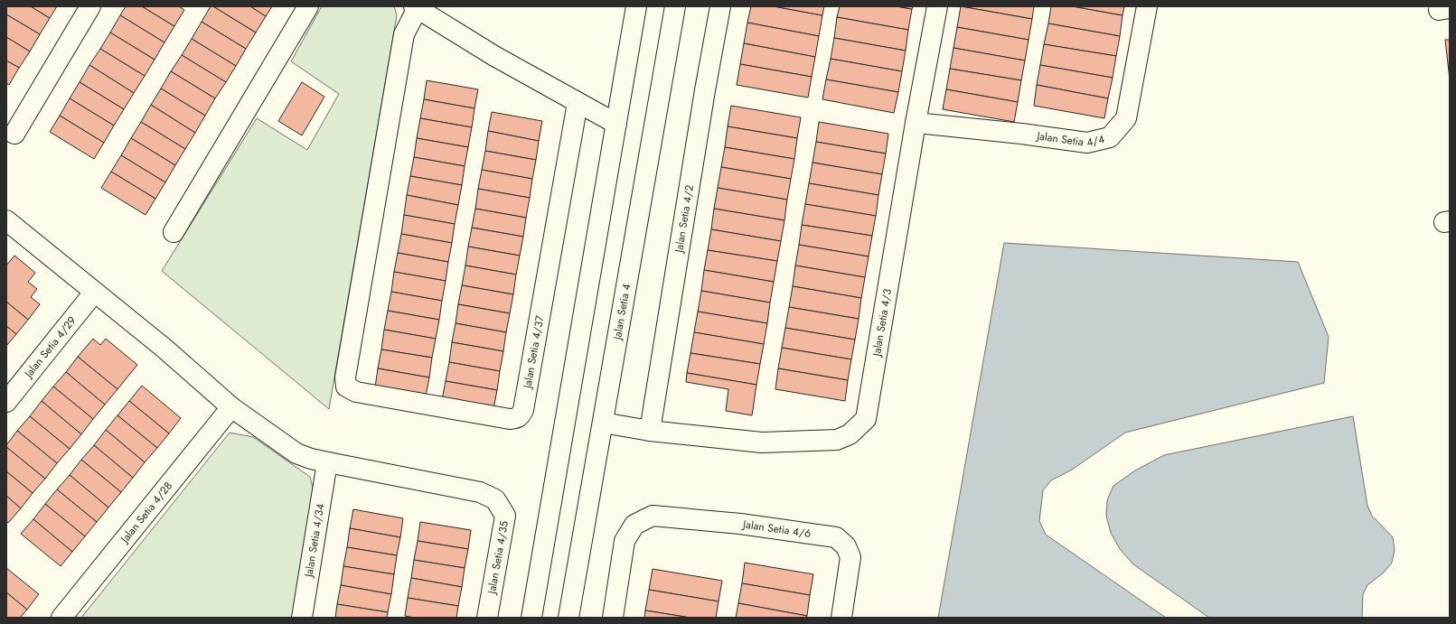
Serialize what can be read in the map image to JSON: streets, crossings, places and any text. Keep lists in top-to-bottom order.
{
  "streets": {
    "street": [
      "Jalan Setia 4/4",
      "Jalan Setia 4/2",
      "Jalan Setia 4",
      "Jalan Setia 4/3",
      "Jalan Setia 4/29",
      "Jalan Setia 4/37",
      "Jalan Setia 4/28",
      "Jalan Setia 4/6",
      "Jalan Setia 4/34",
      "Jalan Setia 4/35"
    ]
  },
  "crossings": [
    ["Jalan Setia 4/4", "Jalan Setia 4/3"],
    ["Jalan Setia 4/2", "Jalan Setia 4/3"],
    ["Jalan Setia 4", "Jalan Setia 4/3"],
    ["Jalan Setia 4/34", "Jalan Setia 4/35"]
  ]
}
